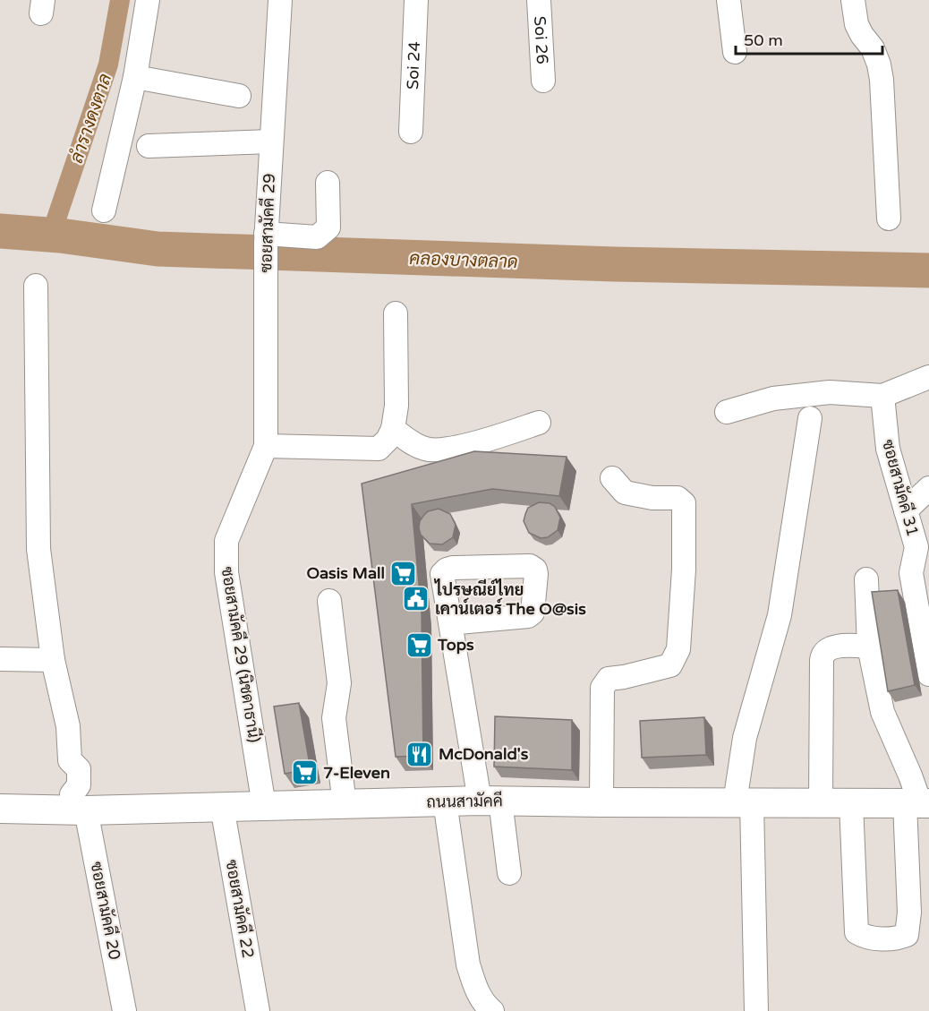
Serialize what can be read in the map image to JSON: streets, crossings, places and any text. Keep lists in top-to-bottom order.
{
  "streets": {
    "main road": ["ถนนสามัคคี"],
    "street": [
      "Soi 26",
      "Soi 24",
      "ซอยสามัคคี 29",
      "ซอยสามัคคี 31",
      "ซอยสามัคคี 29 (นิชดาธานี)",
      "ซอยสามัคคี 22",
      "ซอยสามัคคี 20"
    ]
  },
  "crossings": [
    ["ซอยสามัคคี 29", "ซอยสามัคคี 29 (นิชดาธานี)"],
    ["ซอยสามัคคี 29 (นิชดาธานี)", "ถนนสามัคคี"],
    ["ถนนสามัคคี", "ซอยสามัคคี 22"],
    ["ถนนสามัคคี", "ซอยสามัคคี 20"]
  ],
  "water": ["ลำรางดงตาล", "คลองบางตลาด"],
  "places": {
    "supermarket": ["Oasis Mall", "Tops", "7-Eleven"],
    "public building": ["ไปรษณีย์ไทย เคาน์เตอร์ The O@sis"],
    "restaurant": ["McDonald's"]
  },
  "scale_bar": "50 m"
}
